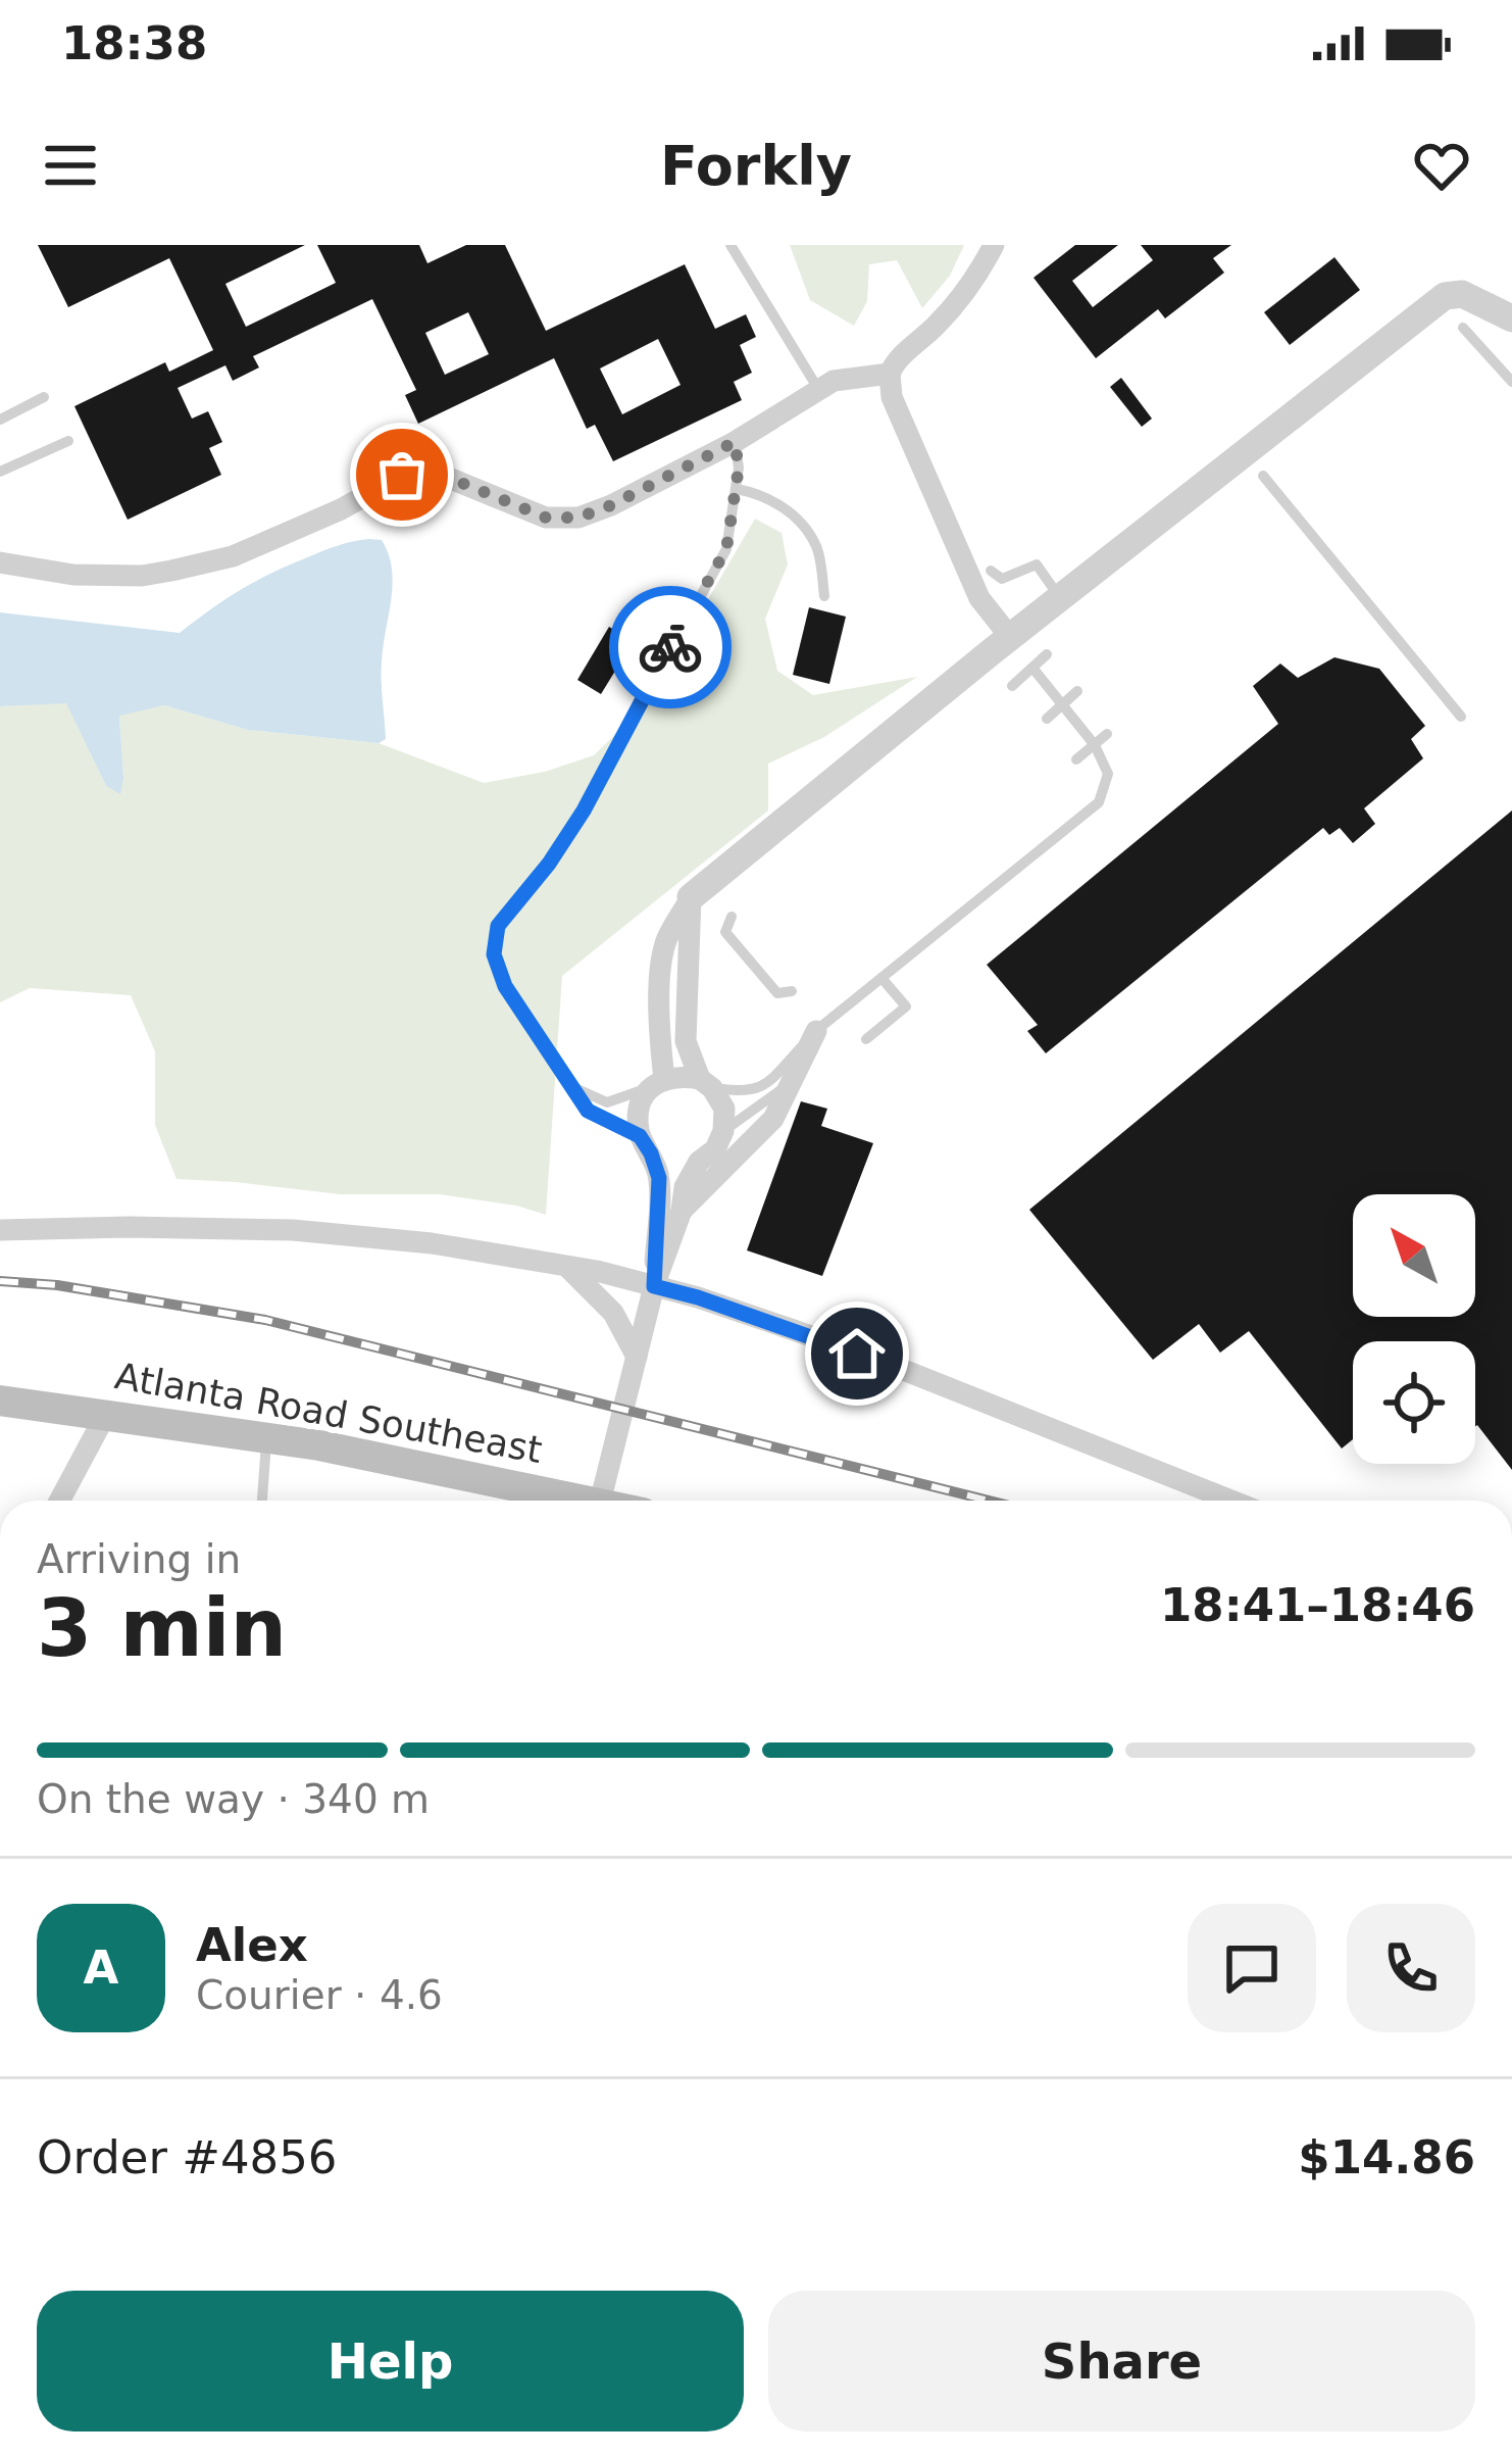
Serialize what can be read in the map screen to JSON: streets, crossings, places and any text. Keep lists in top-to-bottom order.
{
  "streets": {
    "main road": ["Atlanta Road Southeast"]
  },
  "north": "top left",
  "page": {
    "status": "18:38",
    "header": "Forkly",
    "heading": ["3 min", "Arriving in", "18:41–18:46"],
    "panel": [
      "Alex",
      "Courier · 4.6",
      "Order #4856",
      "$14.86"
    ],
    "bar": "On the way · 340 m",
    "round": "A",
    "buttons": ["Help", "Share"]
  }
}
